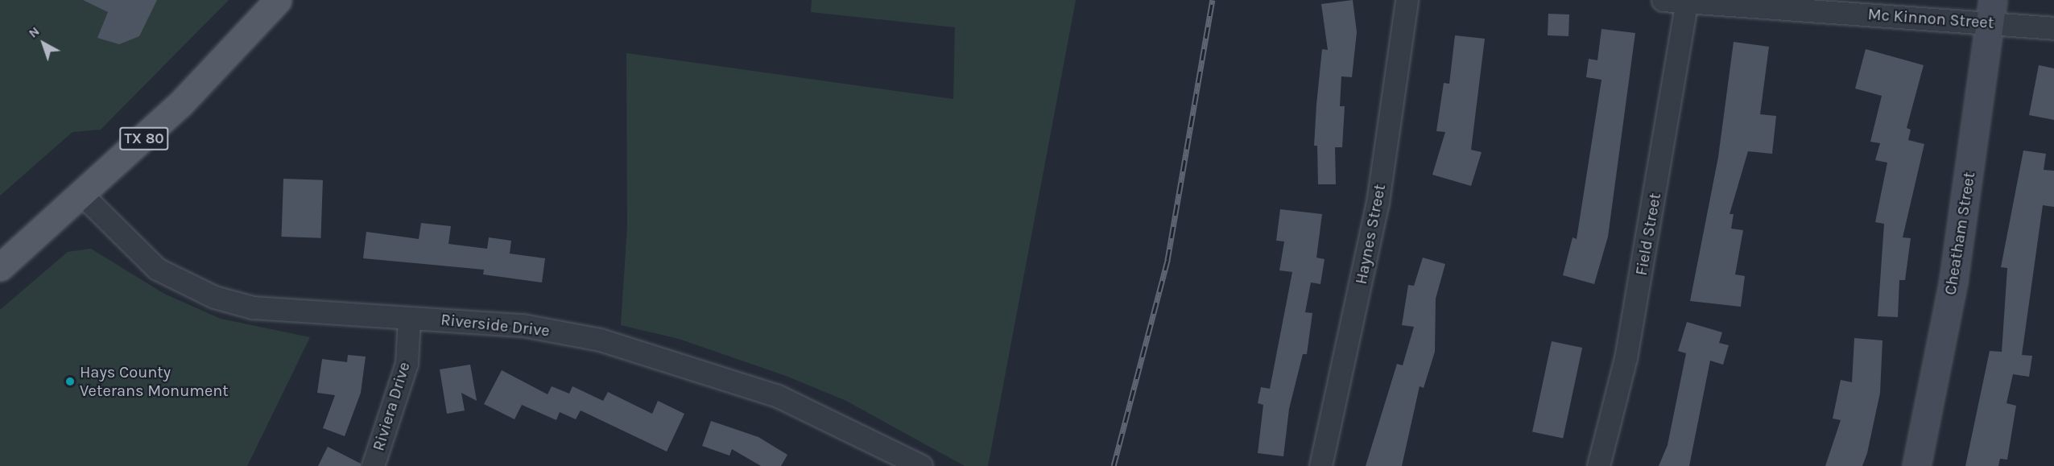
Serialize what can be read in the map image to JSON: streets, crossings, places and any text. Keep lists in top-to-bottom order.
{
  "streets": {
    "main road": ["TX 80"],
    "street": [
      "Mc Kinnon Street",
      "Cheatham Street",
      "Haynes Street",
      "Field Street",
      "Riverside Drive",
      "Riviera Drive"
    ]
  },
  "crossings": [
    ["Mc Kinnon Street", "Cheatham Street"],
    ["Mc Kinnon Street", "Field Street"],
    ["TX 80", "Riverside Drive"],
    ["Riverside Drive", "Riviera Drive"]
  ],
  "places": ["Hays County Veterans Monument"],
  "north": "top left"
}
